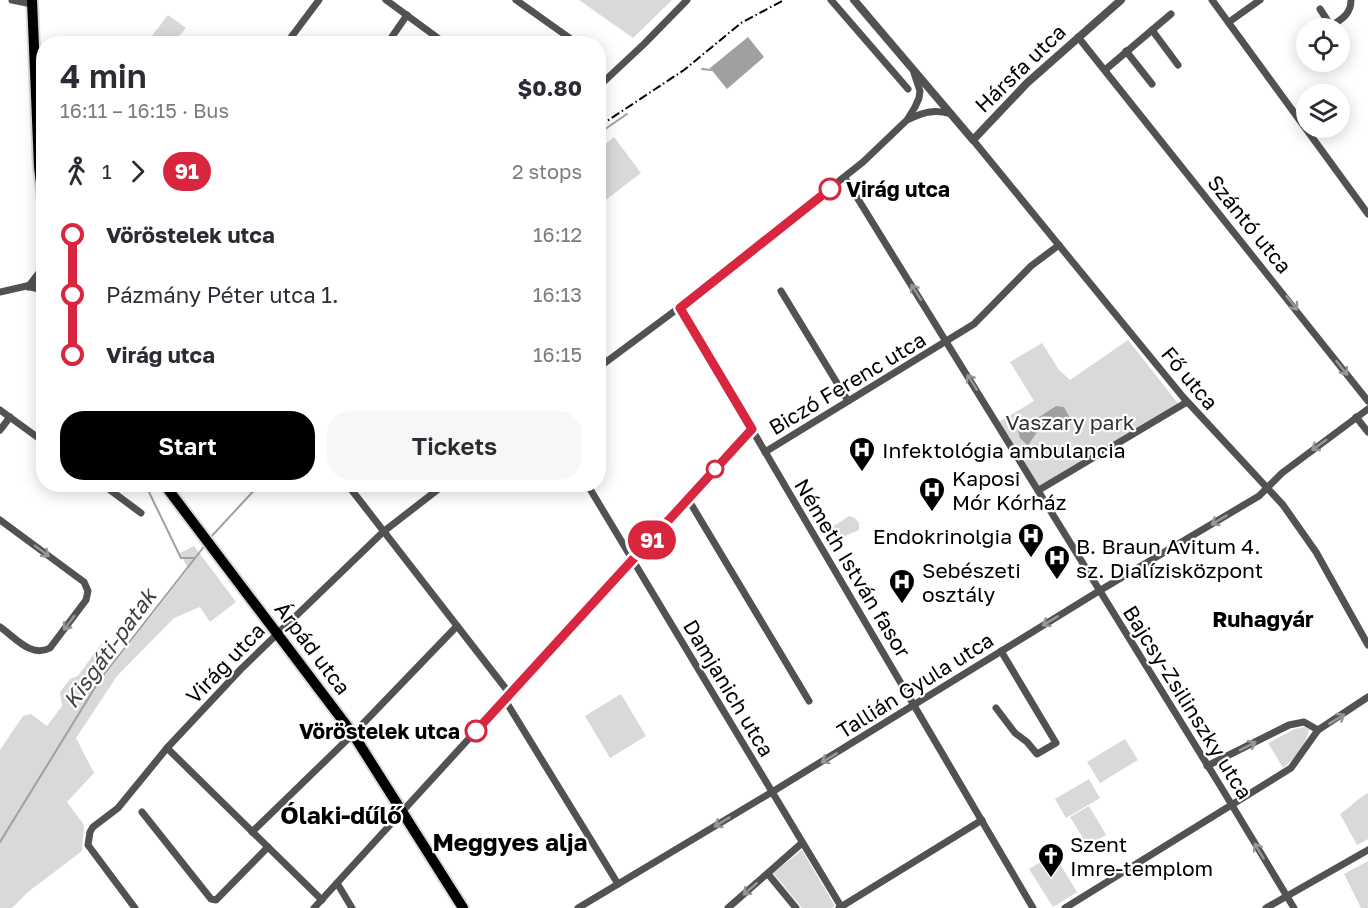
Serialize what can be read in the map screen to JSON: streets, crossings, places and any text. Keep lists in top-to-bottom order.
{
  "streets": {
    "main road": ["Árpád utca"],
    "street": [
      "Hársfa utca",
      "Szántó utca",
      "Fő utca",
      "Biczó Ferenc utca",
      "Németh István fasor",
      "Virág utca",
      "Tallián Gyula utca",
      "Damjanich utca",
      "Bajcsy-Zsilinszky utca"
    ]
  },
  "crossings": [
    ["Hársfa utca", "Szántó utca"],
    ["Hársfa utca", "Fő utca"],
    ["Fő utca", "Biczó Ferenc utca"],
    ["Fő utca", "Tallián Gyula utca"],
    ["Biczó Ferenc utca", "Németh István fasor"],
    ["Biczó Ferenc utca", "Bajcsy-Zsilinszky utca"],
    ["Németh István fasor", "Tallián Gyula utca"],
    ["Árpád utca", "Virág utca"],
    ["Tallián Gyula utca", "Damjanich utca"],
    ["Tallián Gyula utca", "Bajcsy-Zsilinszky utca"]
  ],
  "one_way": ["Szántó utca", "Tallián Gyula utca", "Bajcsy-Zsilinszky utca"],
  "districts": ["Ruhagyár", "Ólaki-dűlő", "Meggyes alja"],
  "water": ["Kisgáti-patak"],
  "parks": ["Vaszary park"],
  "places": {
    "other": ["Virág utca", "Vöröstelek utca"],
    "hospital": [
      "Infektológia ambulancia",
      "Kaposi Mór Kórház",
      "Endokrinolgia",
      "B. Braun Avitum 4. sz. Dialízisközpont",
      "Sebészeti osztály"
    ],
    "church": ["Szent Imre-templom"]
  },
  "lines": ["bus line 91"],
  "page": {
    "on_map": "91",
    "heading": ["4 min", "16:11 – 16:15 · Bus", "$0.80"],
    "legs": ["1", "91", "2 stops"],
    "list": [
      {
        "name": "Vöröstelek utca",
        "value": "16:12"
      },
      {
        "name": "Pázmány Péter utca 1.",
        "value": "16:13"
      },
      {
        "name": "Virág utca",
        "value": "16:15"
      }
    ],
    "buttons": ["Start", "Tickets"]
  }
}
